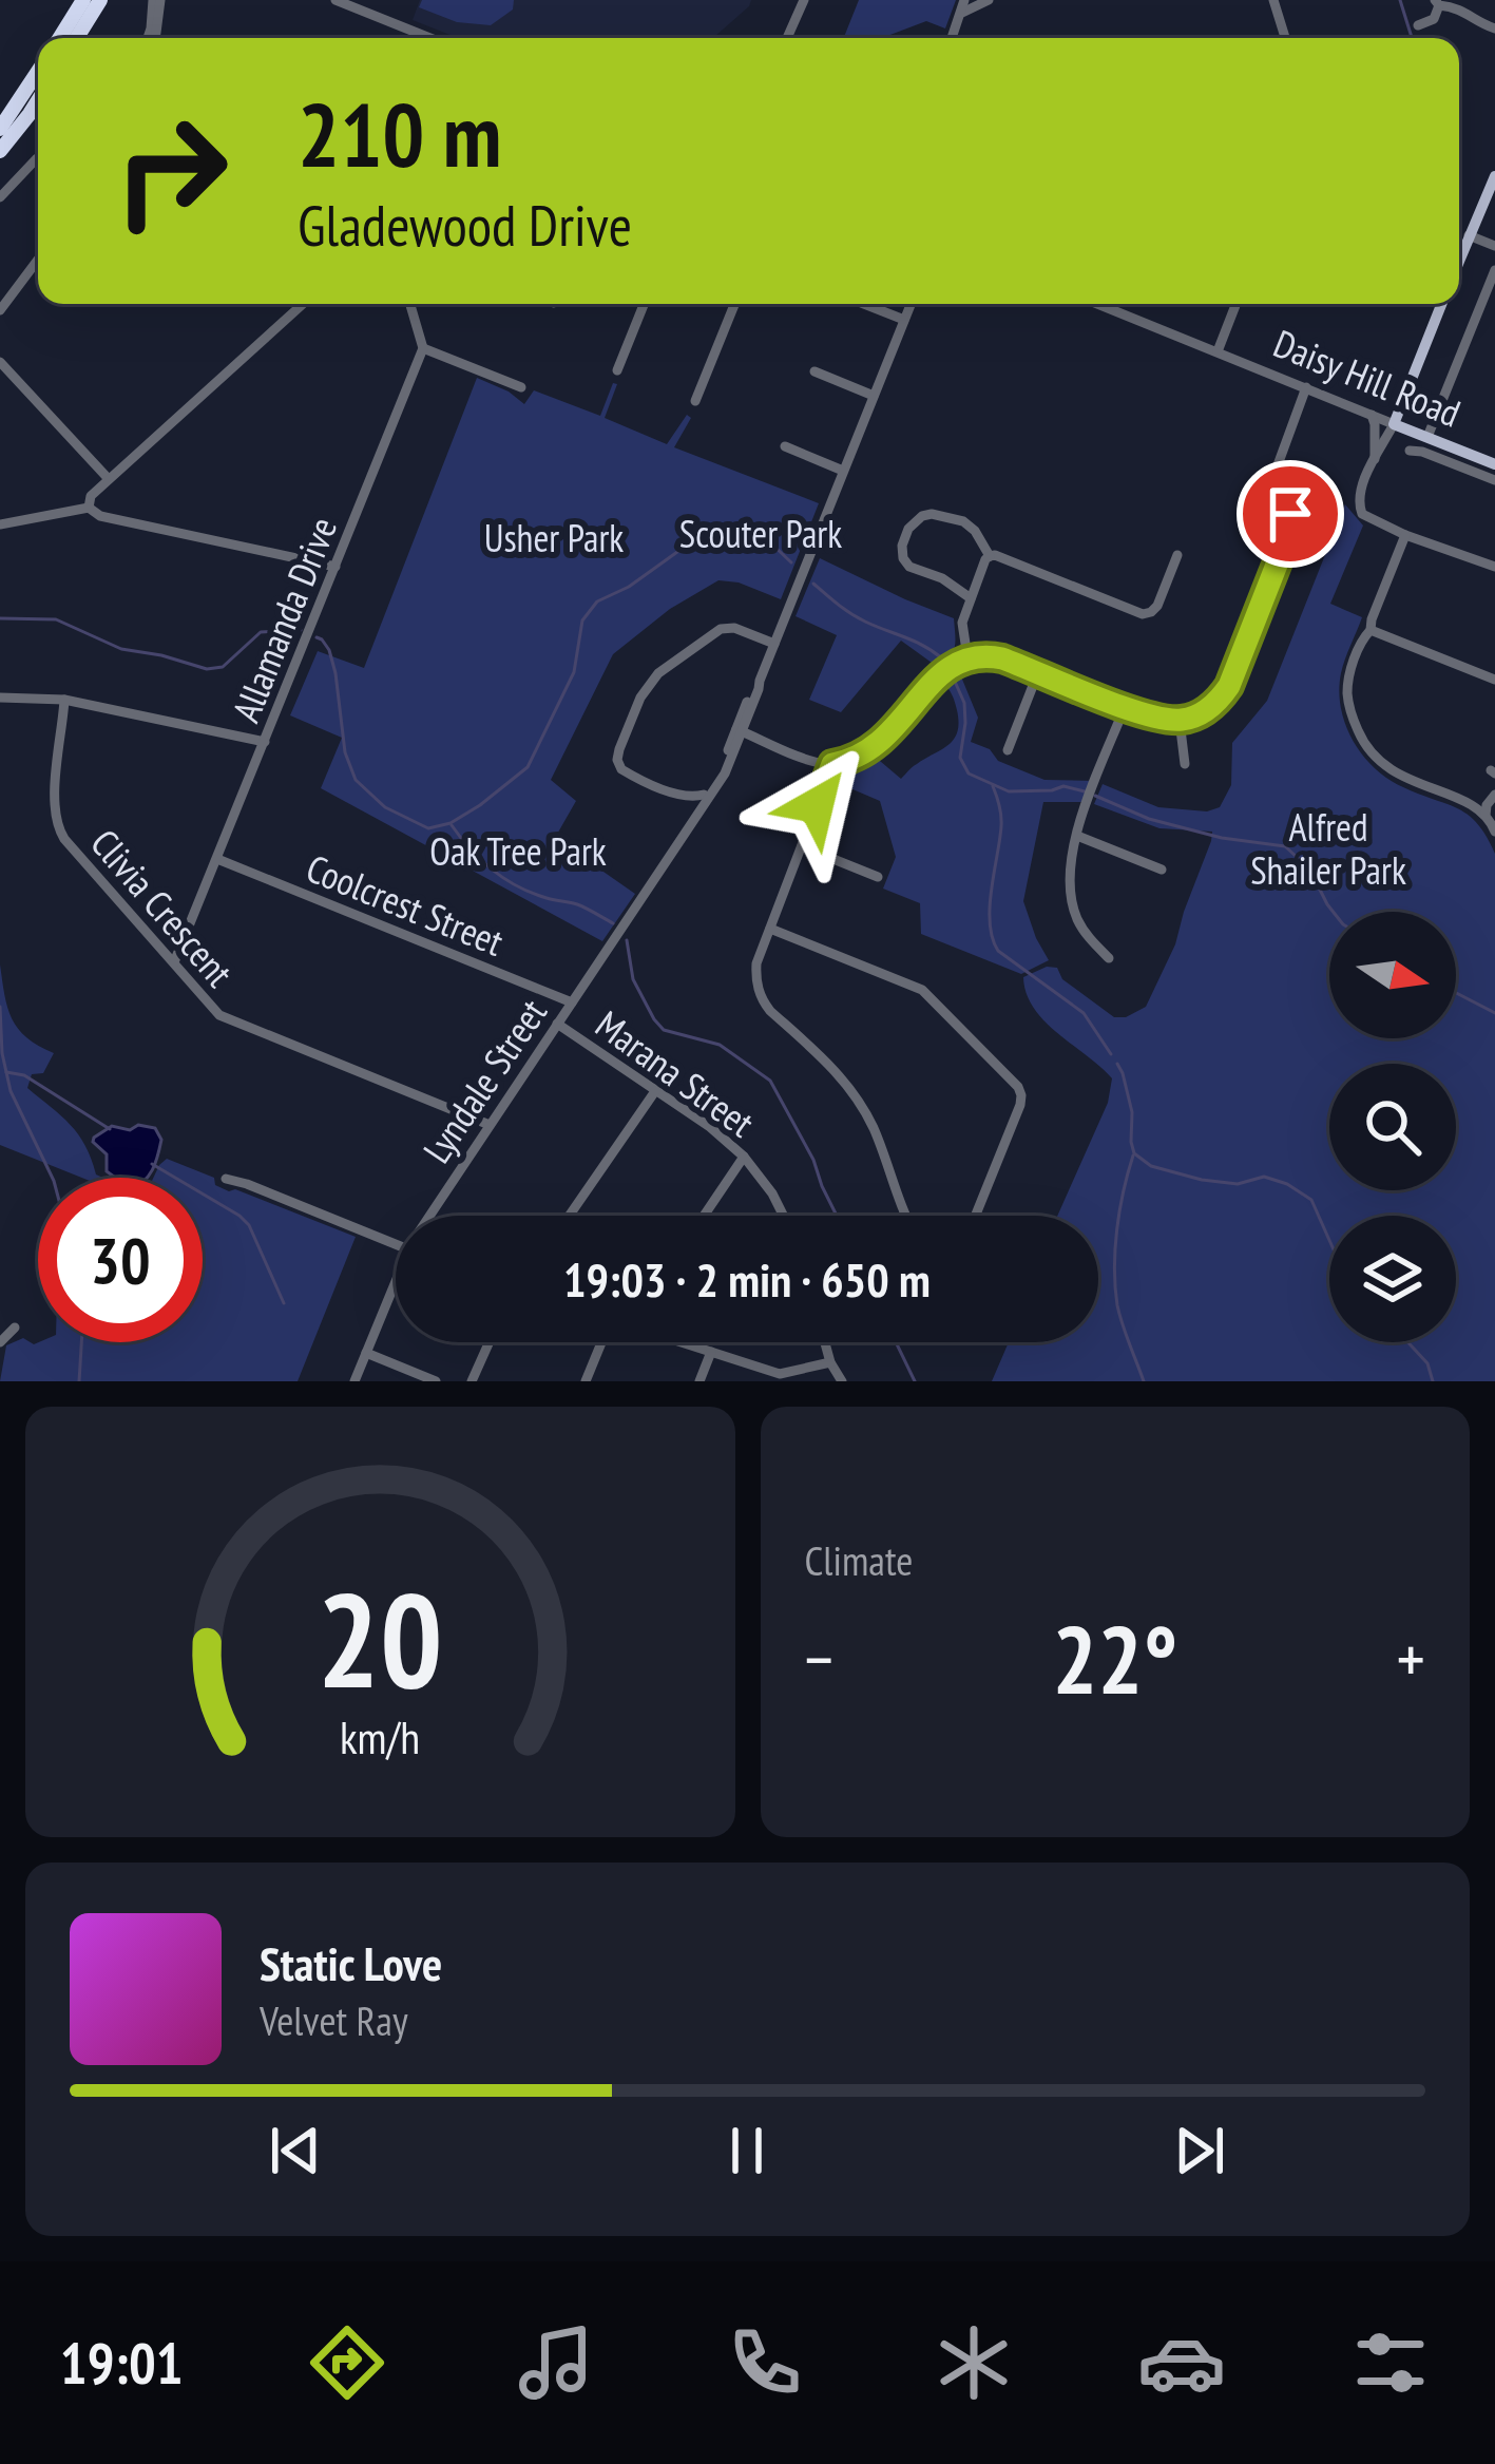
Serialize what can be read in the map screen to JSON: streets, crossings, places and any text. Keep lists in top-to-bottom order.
{
  "streets": {
    "main road": ["Daisy Hill Road"],
    "street": [
      "Allamanda Drive",
      "Coolcrest Street",
      "Clivia Crescent",
      "Marana Street",
      "Lyndale Street"
    ]
  },
  "crossings": [
    ["Allamanda Drive", "Coolcrest Street"],
    ["Allamanda Drive", "Clivia Crescent"],
    ["Coolcrest Street", "Lyndale Street"],
    ["Clivia Crescent", "Lyndale Street"],
    ["Marana Street", "Lyndale Street"]
  ],
  "parks": [
    "Scouter Park",
    "Usher Park",
    "Alfred Shailer Park",
    "Oak Tree Park"
  ],
  "north": "right",
  "page": {
    "turn": ["210 m", "Gladewood Drive"],
    "limit": "30",
    "trip": "19:03 · 2 min · 650 m",
    "tile": "Climate",
    "heat": ["−", "22°", "+"],
    "song": ["Static Love", "Velvet Ray"],
    "tabs": "19:01",
    "gauge": ["20", "km/h"]
  }
}
